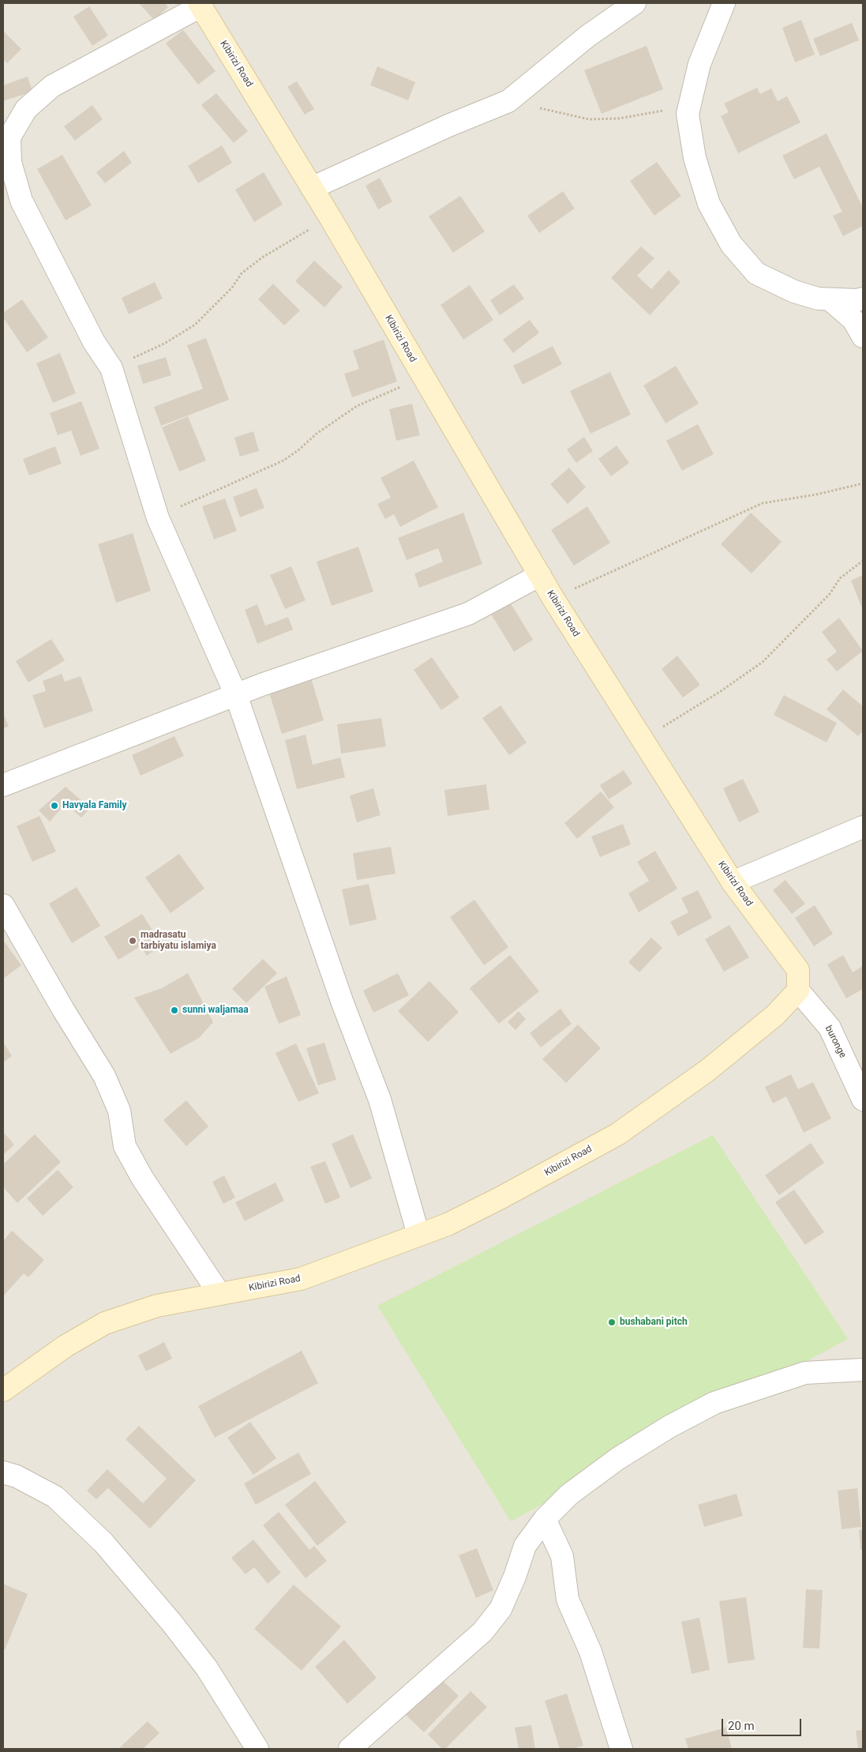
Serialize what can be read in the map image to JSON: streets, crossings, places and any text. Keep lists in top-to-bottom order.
{
  "streets": {
    "street": ["Kibirizi Road", "buronge"]
  },
  "crossings": [
    ["Kibirizi Road", "buronge"]
  ],
  "places": [
    "Havyala Family",
    "madrasatu tarbiyatu islamiya",
    "sunni waljamaa",
    "bushabani pitch"
  ],
  "scale_bar": "20 m"
}
